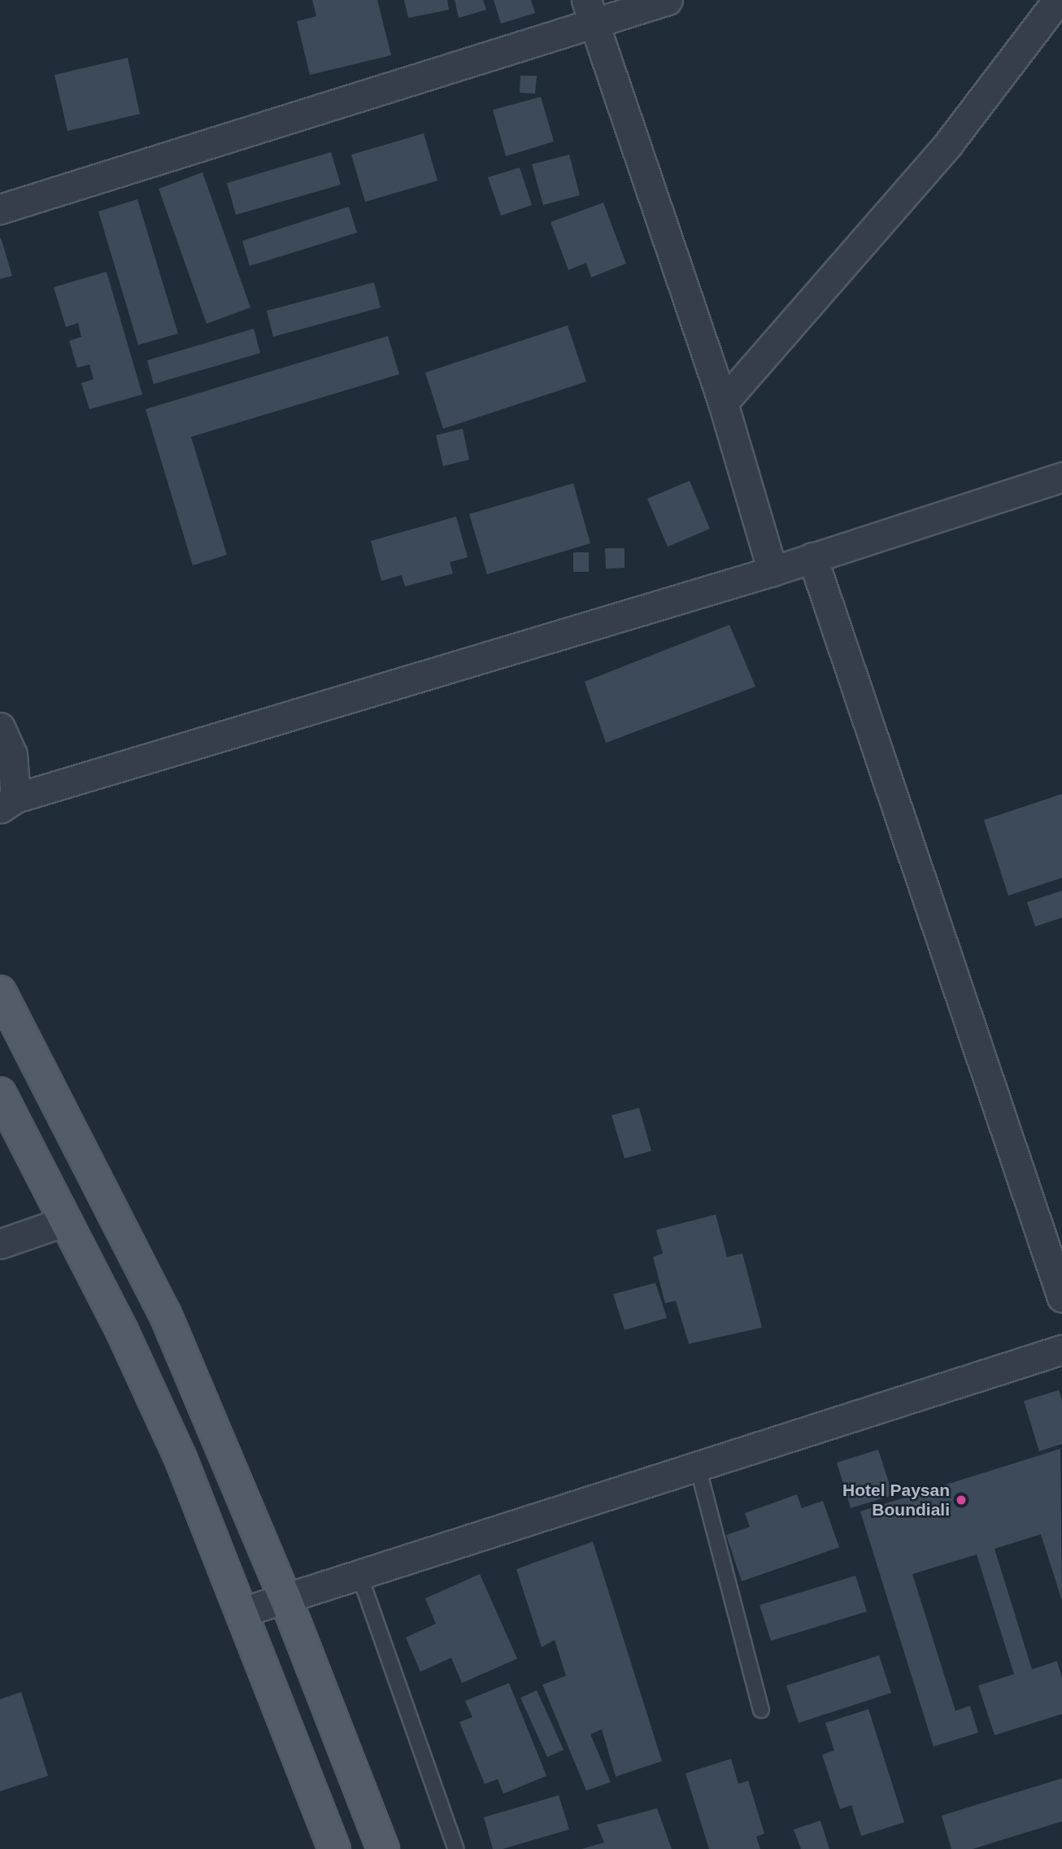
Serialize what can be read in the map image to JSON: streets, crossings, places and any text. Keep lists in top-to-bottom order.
{
  "places": ["Hotel Paysan Boundiali"]
}
